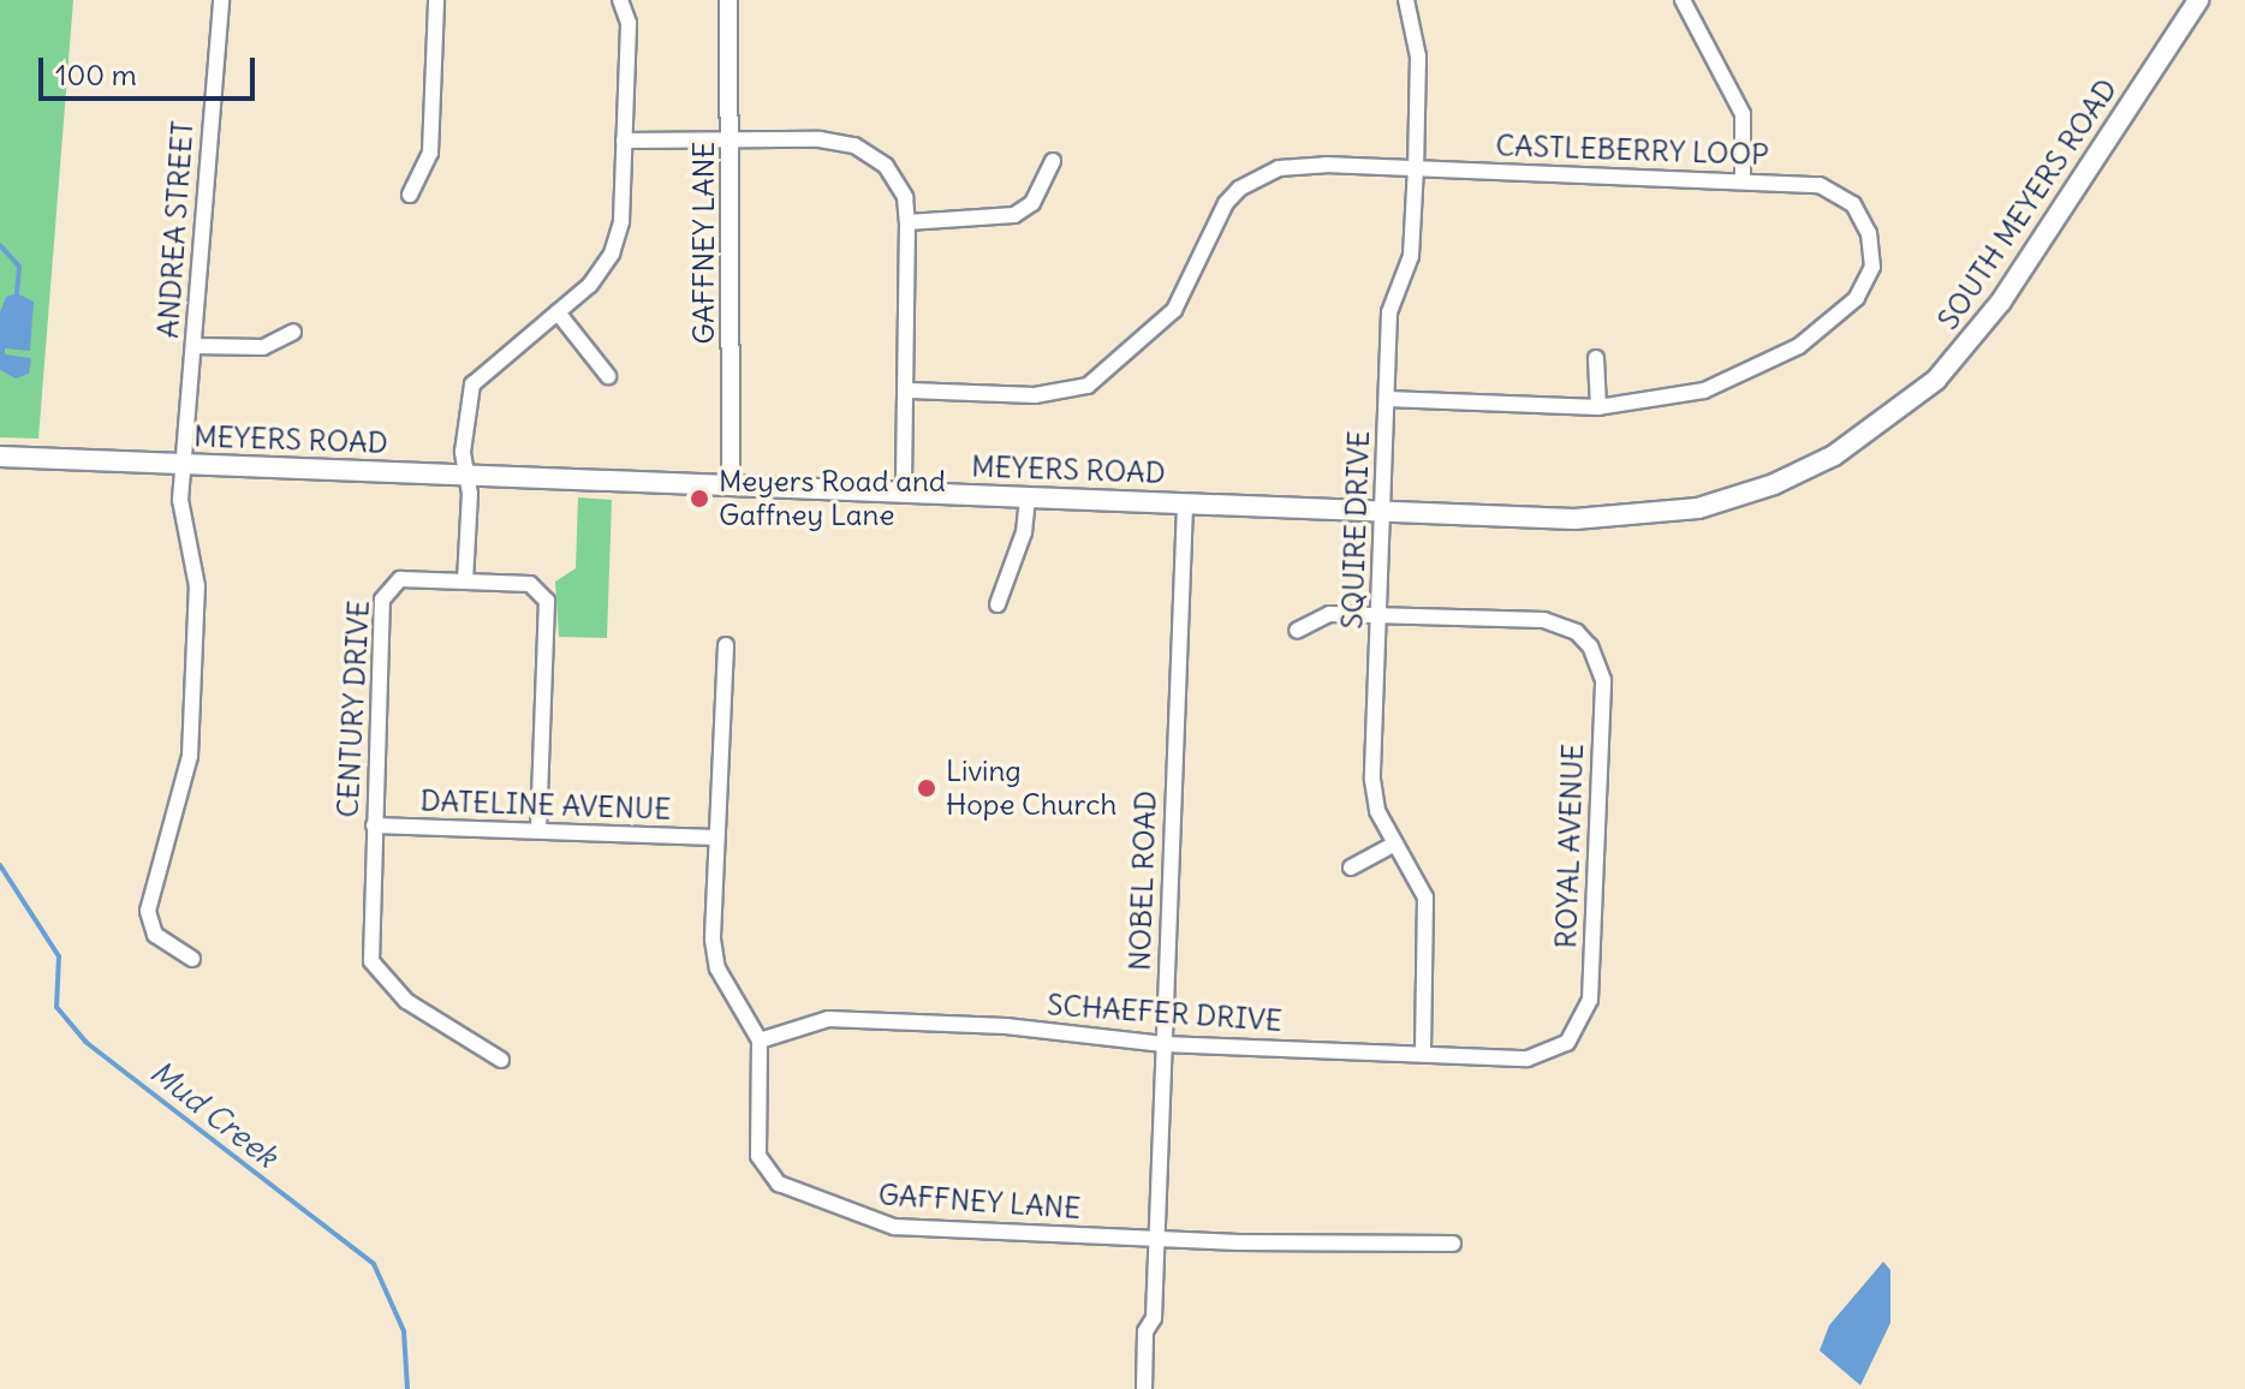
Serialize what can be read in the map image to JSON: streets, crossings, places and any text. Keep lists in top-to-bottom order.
{
  "streets": {
    "main road": ["SOUTH MEYERS ROAD", "MEYERS ROAD"],
    "street": [
      "CASTLEBERRY LOOP",
      "ANDREA STREET",
      "GAFFNEY LANE",
      "SQUIRE DRIVE",
      "CENTURY DRIVE",
      "DATELINE AVENUE",
      "ROYAL AVENUE",
      "NOBEL ROAD",
      "SCHAEFER DRIVE"
    ]
  },
  "crossings": [
    ["CASTLEBERRY LOOP", "SQUIRE DRIVE"],
    ["SOUTH MEYERS ROAD", "MEYERS ROAD"],
    ["ANDREA STREET", "MEYERS ROAD"],
    ["GAFFNEY LANE", "MEYERS ROAD"],
    ["GAFFNEY LANE", "NOBEL ROAD"],
    ["GAFFNEY LANE", "SCHAEFER DRIVE"],
    ["MEYERS ROAD", "SQUIRE DRIVE"],
    ["MEYERS ROAD", "NOBEL ROAD"],
    ["SQUIRE DRIVE", "ROYAL AVENUE"],
    ["SQUIRE DRIVE", "SCHAEFER DRIVE"],
    ["CENTURY DRIVE", "DATELINE AVENUE"],
    ["ROYAL AVENUE", "SCHAEFER DRIVE"],
    ["NOBEL ROAD", "SCHAEFER DRIVE"]
  ],
  "water": ["Mud Creek"],
  "places": ["Meyers Road and Gaffney Lane", "Living Hope Church"],
  "scale_bar": "100 m"
}
